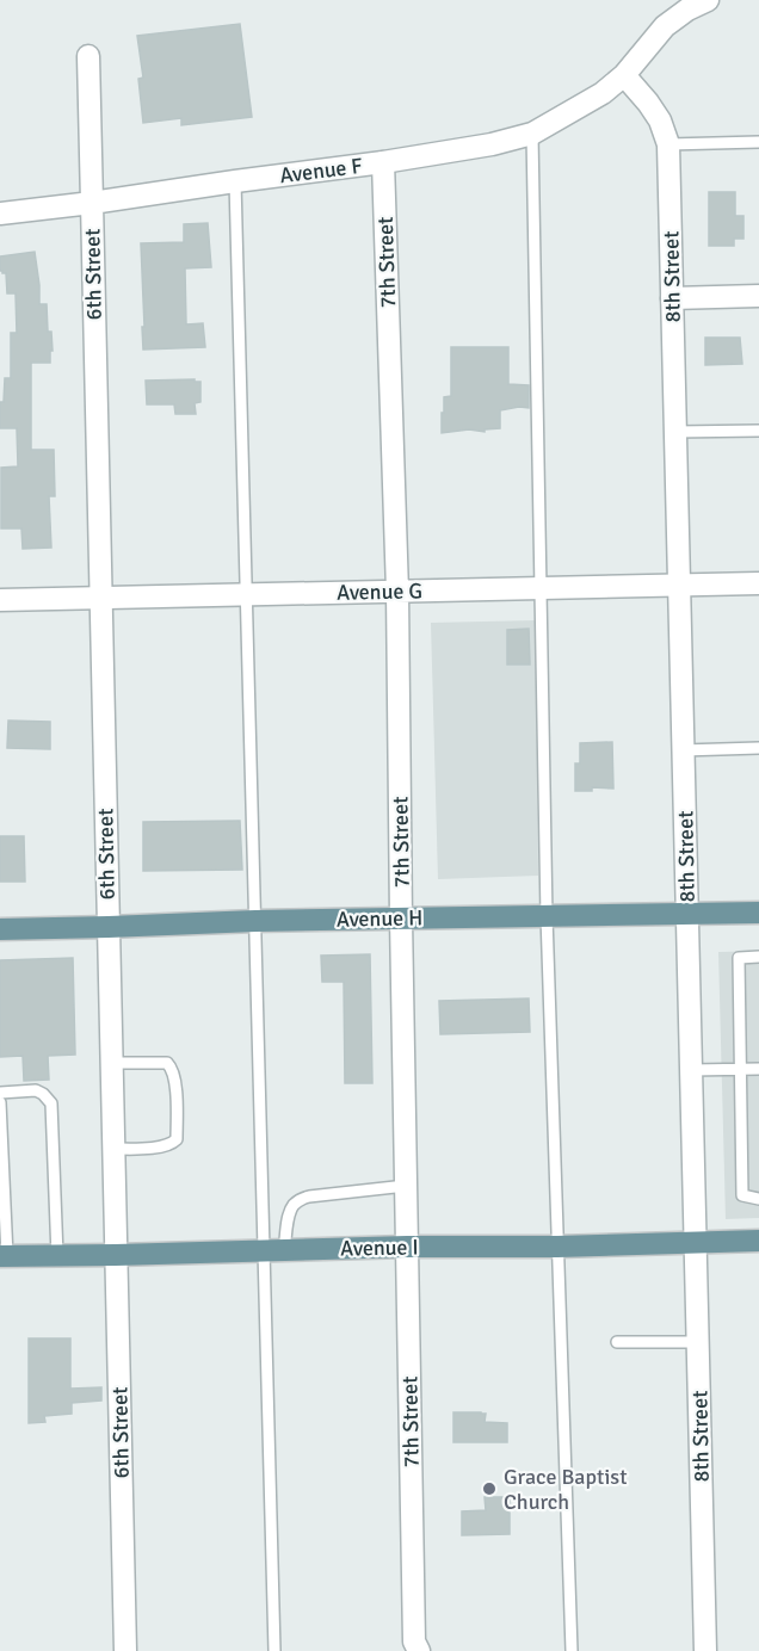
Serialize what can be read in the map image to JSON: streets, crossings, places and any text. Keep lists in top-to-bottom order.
{
  "streets": {
    "main road": ["Avenue H", "Avenue I"],
    "street": [
      "Avenue F",
      "7th Street",
      "6th Street",
      "8th Street",
      "Avenue G"
    ]
  },
  "crossings": [
    ["Avenue F", "7th Street"],
    ["Avenue F", "6th Street"],
    ["Avenue F", "8th Street"],
    ["7th Street", "Avenue G"],
    ["7th Street", "Avenue H"],
    ["7th Street", "Avenue I"],
    ["6th Street", "Avenue G"],
    ["6th Street", "Avenue H"],
    ["6th Street", "Avenue I"],
    ["8th Street", "Avenue G"],
    ["8th Street", "Avenue H"],
    ["8th Street", "Avenue I"]
  ],
  "places": ["Grace Baptist Church"]
}
